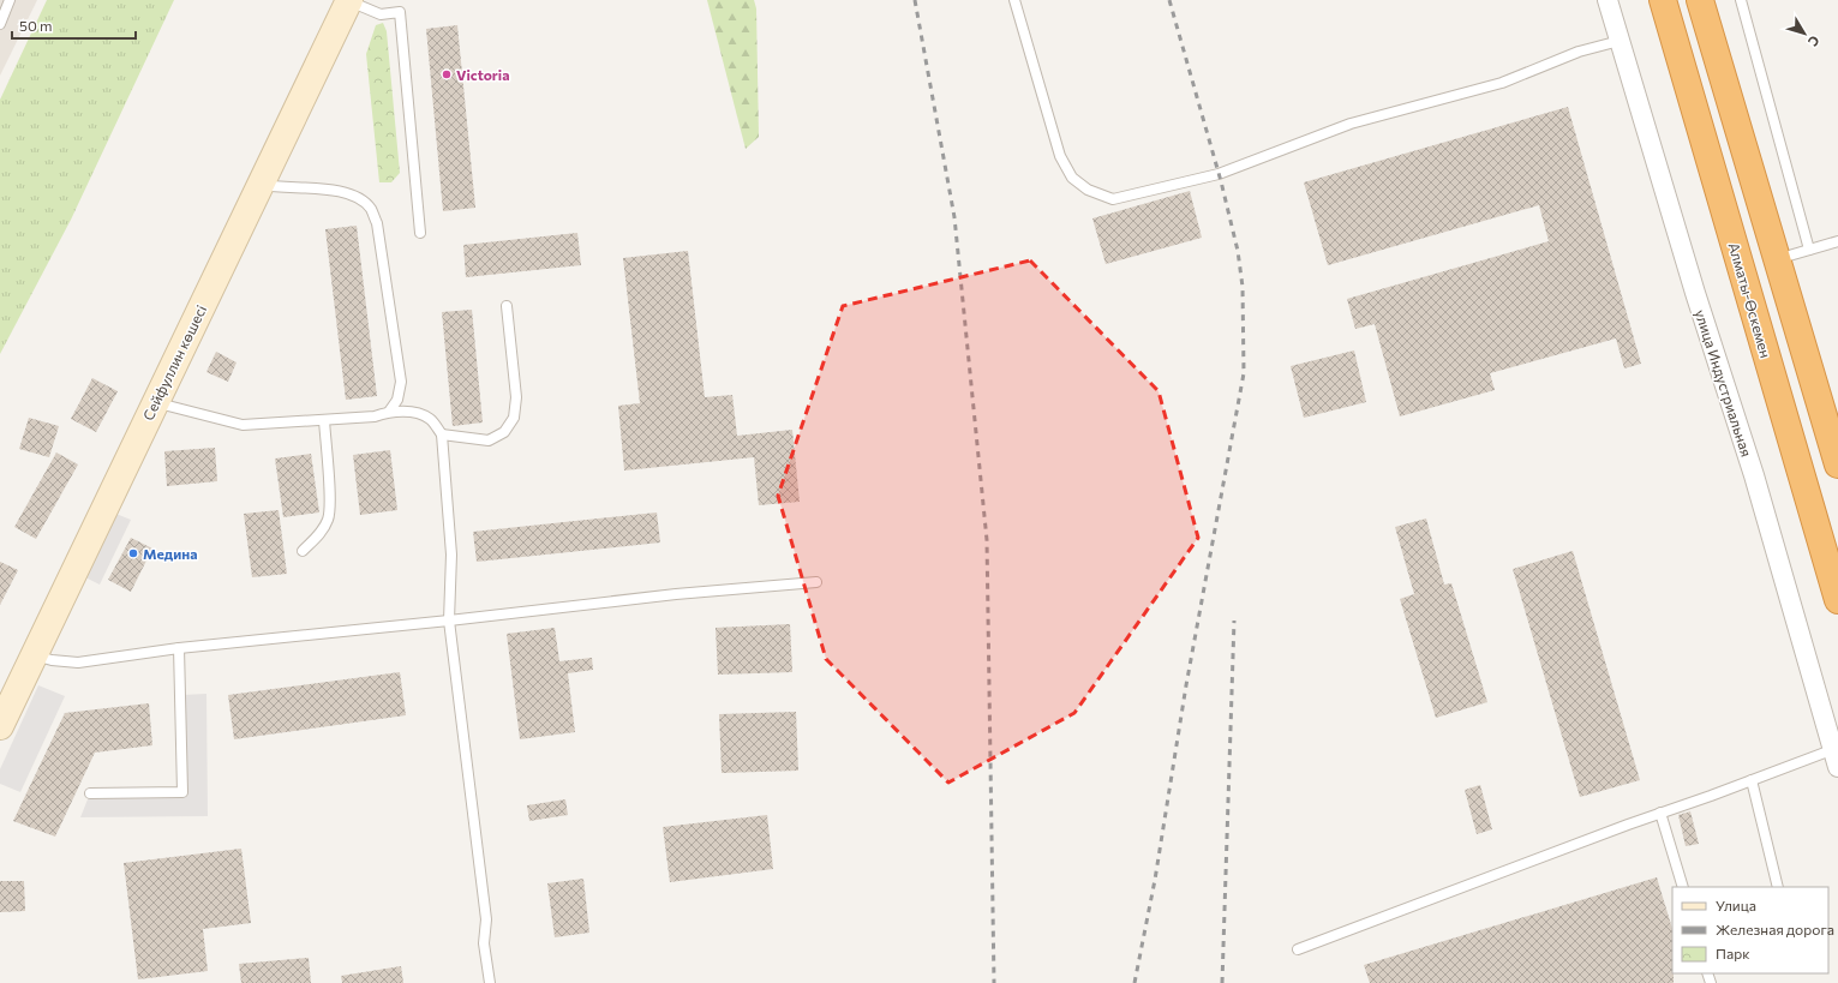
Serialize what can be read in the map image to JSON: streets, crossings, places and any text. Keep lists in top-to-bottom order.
{
  "streets": {
    "highway": ["Алматы-Өскемен"],
    "main road": ["Сейфуллин көшесі"],
    "street": ["улица Индустриальная"]
  },
  "places": ["Victoria", "Медина"],
  "legend": ["Улица", "Железная дорога", "Парк"],
  "scale_bar": "50 m",
  "north": "bottom right"
}
